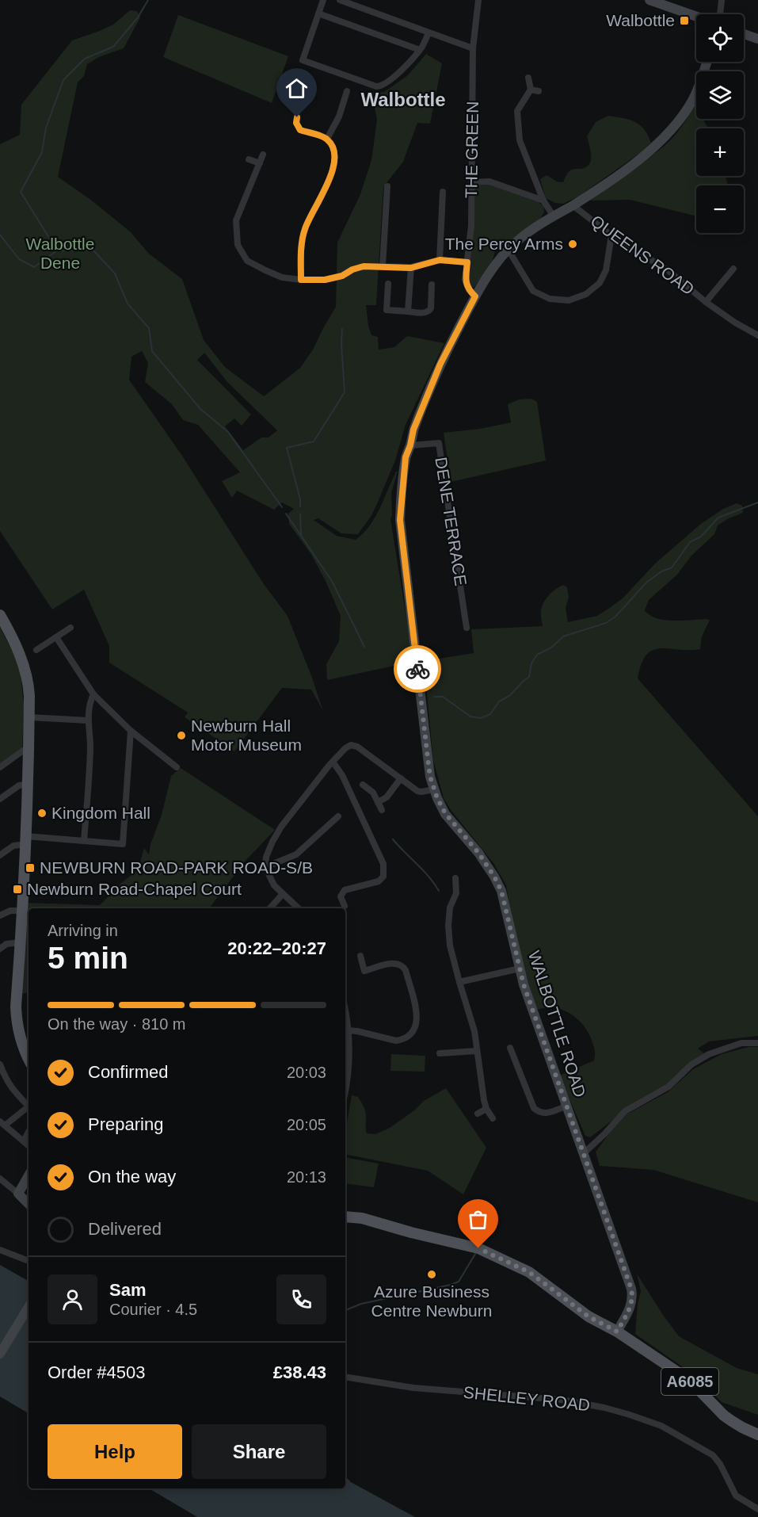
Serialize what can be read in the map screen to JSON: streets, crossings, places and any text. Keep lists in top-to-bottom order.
{
  "streets": {
    "main road": ["A6085"],
    "street": [
      "THE GREEN",
      "QUEENS ROAD",
      "DENE TERRACE",
      "WALBOTTLE ROAD",
      "SHELLEY ROAD"
    ]
  },
  "crossings": [
    ["THE GREEN", "WALBOTTLE ROAD"],
    ["QUEENS ROAD", "WALBOTTLE ROAD"],
    ["DENE TERRACE", "WALBOTTLE ROAD"],
    ["WALBOTTLE ROAD", "A6085"]
  ],
  "districts": ["Walbottle"],
  "parks": ["Walbottle Dene"],
  "places": {
    "transit": ["Walbottle", "NEWBURN ROAD-PARK ROAD-S/B", "Newburn Road-Chapel Court"],
    "other": [
      "The Percy Arms",
      "Newburn Hall Motor Museum",
      "Kingdom Hall",
      "Azure Business Centre Newburn"
    ]
  },
  "page": {
    "map_buttons": ["+", "−"],
    "heading": ["5 min", "Arriving in", "20:22–20:27"],
    "panel": [
      "Sam",
      "Courier · 4.5",
      "Order #4503",
      "£38.43"
    ],
    "bar": "On the way · 810 m",
    "list": [
      ["Confirmed", "20:03"],
      ["Preparing", "20:05"],
      ["On the way", "20:13"],
      "Delivered"
    ],
    "buttons": ["Help", "Share"]
  }
}
